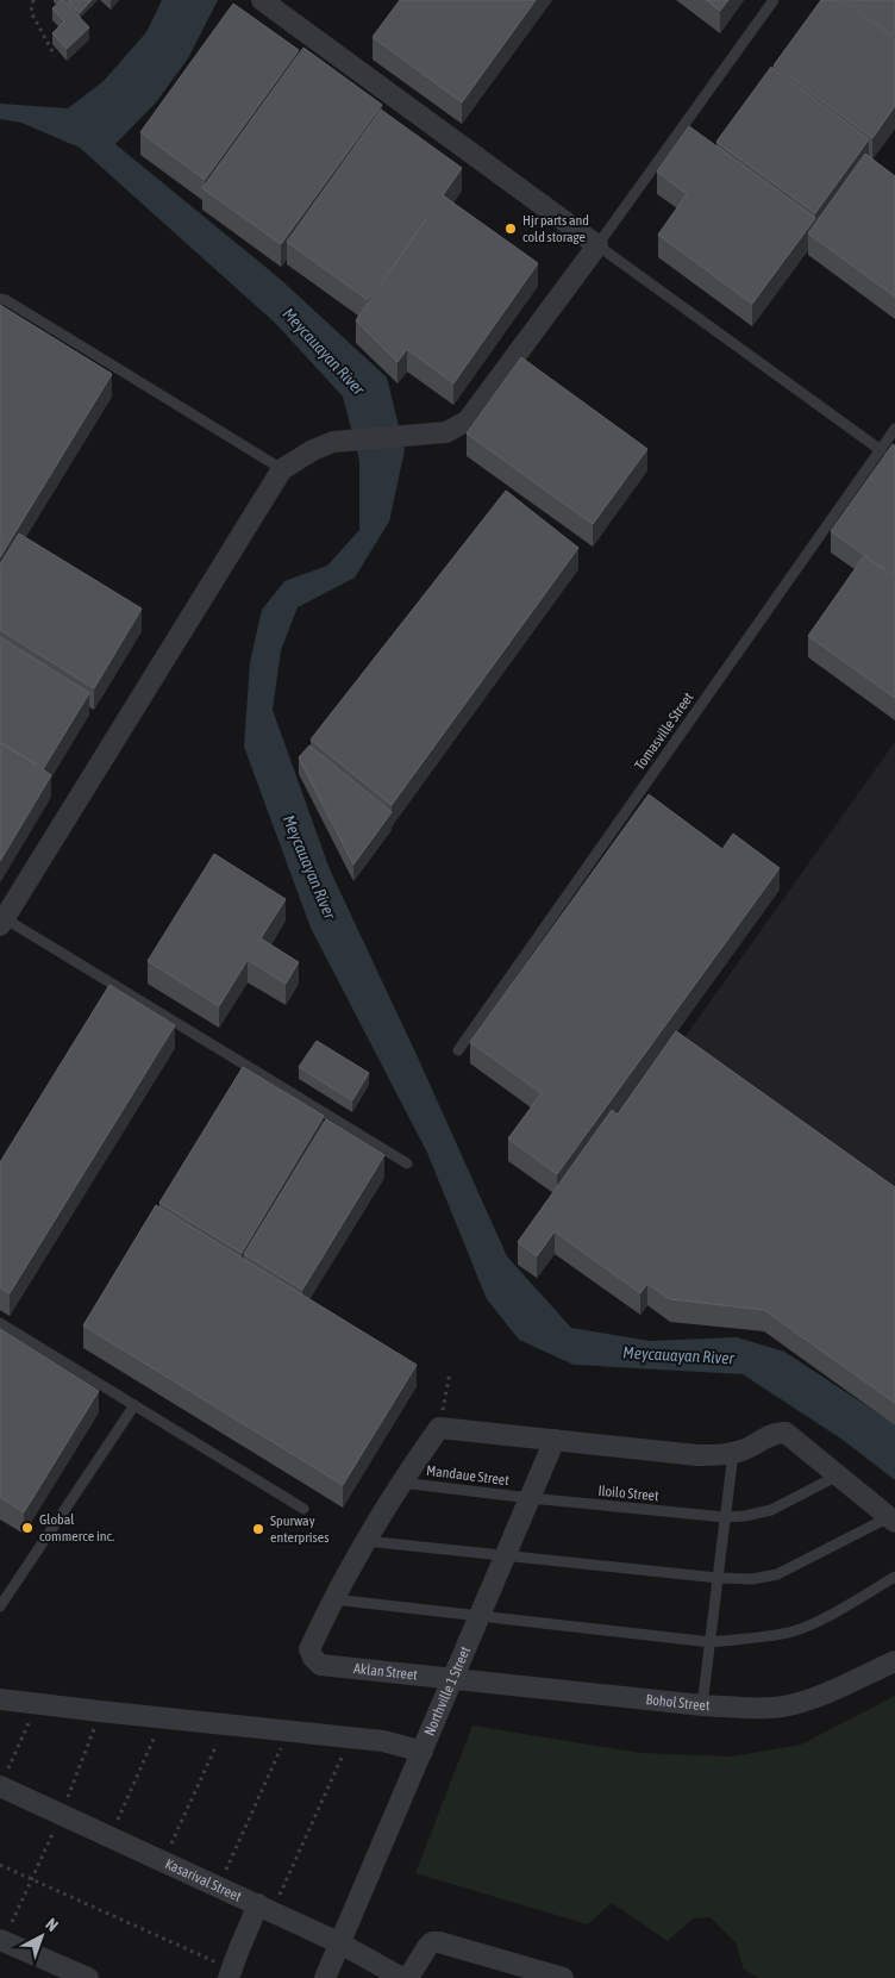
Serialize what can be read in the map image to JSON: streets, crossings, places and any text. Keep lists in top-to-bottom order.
{
  "streets": {
    "street": [
      "Aklan Street",
      "Northville 1 Street",
      "Bohol Street",
      "Kasarival Street"
    ],
    "lane": ["Tomasville Street", "Mandaue Street", "Iloilo Street"]
  },
  "crossings": [
    ["Mandaue Street", "Iloilo Street"],
    ["Mandaue Street", "Northville 1 Street"],
    ["Iloilo Street", "Northville 1 Street"],
    ["Aklan Street", "Northville 1 Street"],
    ["Aklan Street", "Bohol Street"],
    ["Northville 1 Street", "Bohol Street"],
    ["Northville 1 Street", "Kasarival Street"]
  ],
  "water": ["Meycauayan River"],
  "places": ["Hjr parts and cold storage", "Global commerce inc.", "Spurway enterprises"],
  "north": "top right"
}
